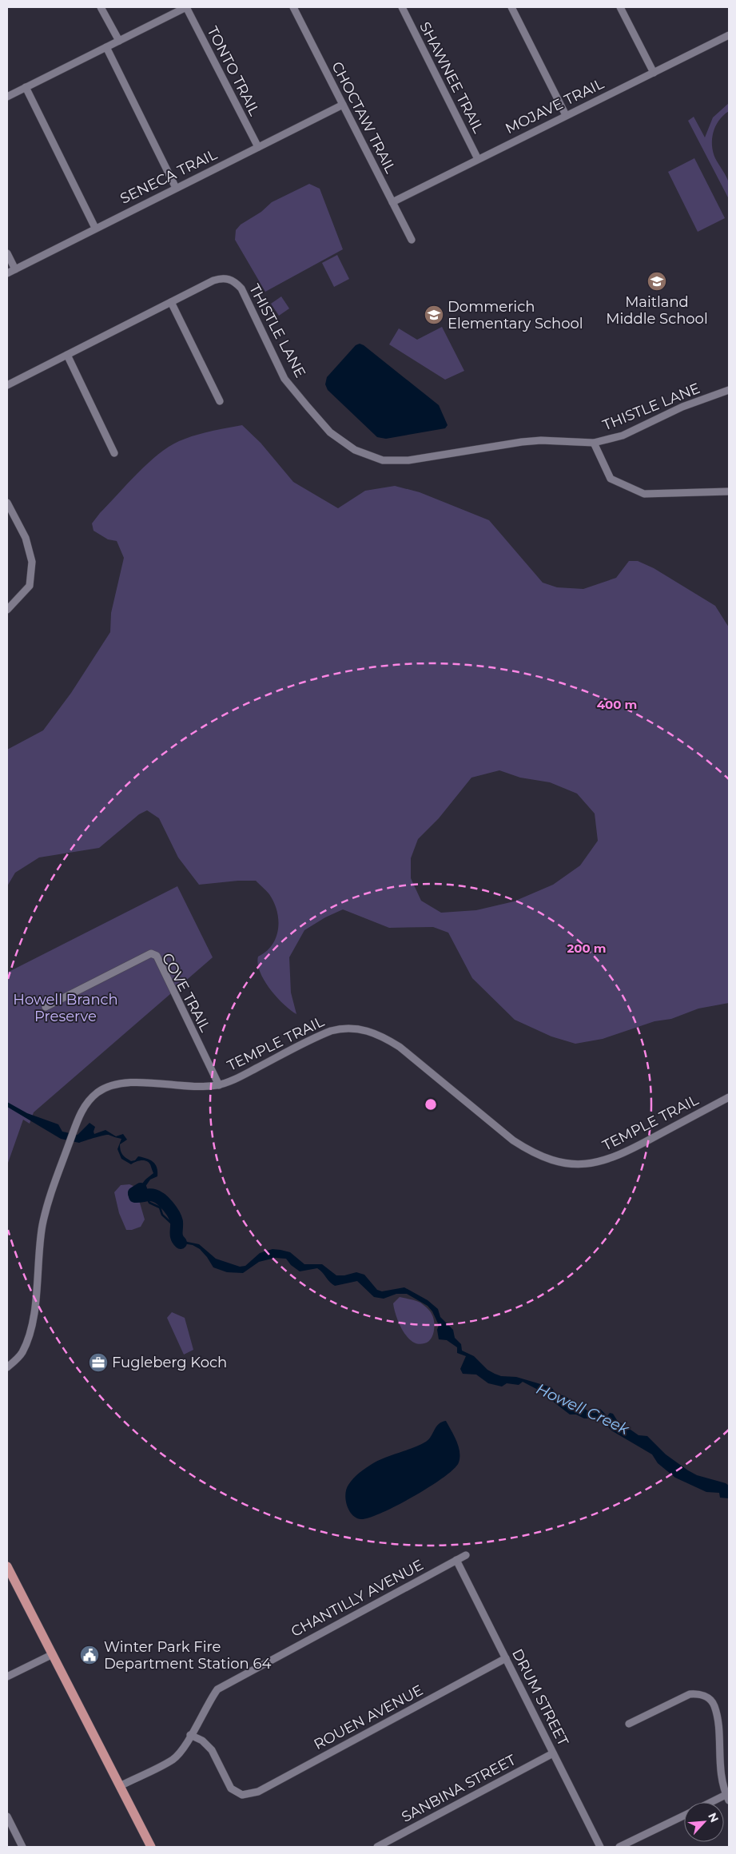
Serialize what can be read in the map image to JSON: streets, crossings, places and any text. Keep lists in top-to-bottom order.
{
  "streets": {
    "street": [
      "TONTO TRAIL",
      "SHAWNEE TRAIL",
      "MOJAVE TRAIL",
      "CHOCTAW TRAIL",
      "SENECA TRAIL",
      "THISTLE LANE",
      "COVE TRAIL",
      "TEMPLE TRAIL",
      "CHANTILLY AVENUE",
      "DRUM STREET",
      "ROUEN AVENUE",
      "SANBINA STREET"
    ]
  },
  "crossings": [
    ["TONTO TRAIL", "SENECA TRAIL"],
    ["SHAWNEE TRAIL", "MOJAVE TRAIL"],
    ["MOJAVE TRAIL", "CHOCTAW TRAIL"],
    ["CHOCTAW TRAIL", "SENECA TRAIL"],
    ["COVE TRAIL", "TEMPLE TRAIL"],
    ["CHANTILLY AVENUE", "DRUM STREET"],
    ["CHANTILLY AVENUE", "ROUEN AVENUE"],
    ["DRUM STREET", "ROUEN AVENUE"],
    ["DRUM STREET", "SANBINA STREET"]
  ],
  "water": ["Howell Creek"],
  "parks": ["Howell Branch Preserve"],
  "places": {
    "school or university": ["Maitland Middle School", "Dommerich Elementary School"],
    "office": ["Fugleberg Koch"],
    "public building": ["Winter Park Fire Department Station 64"]
  },
  "north": "top right",
  "rings": ["400 m", "200 m"]
}
